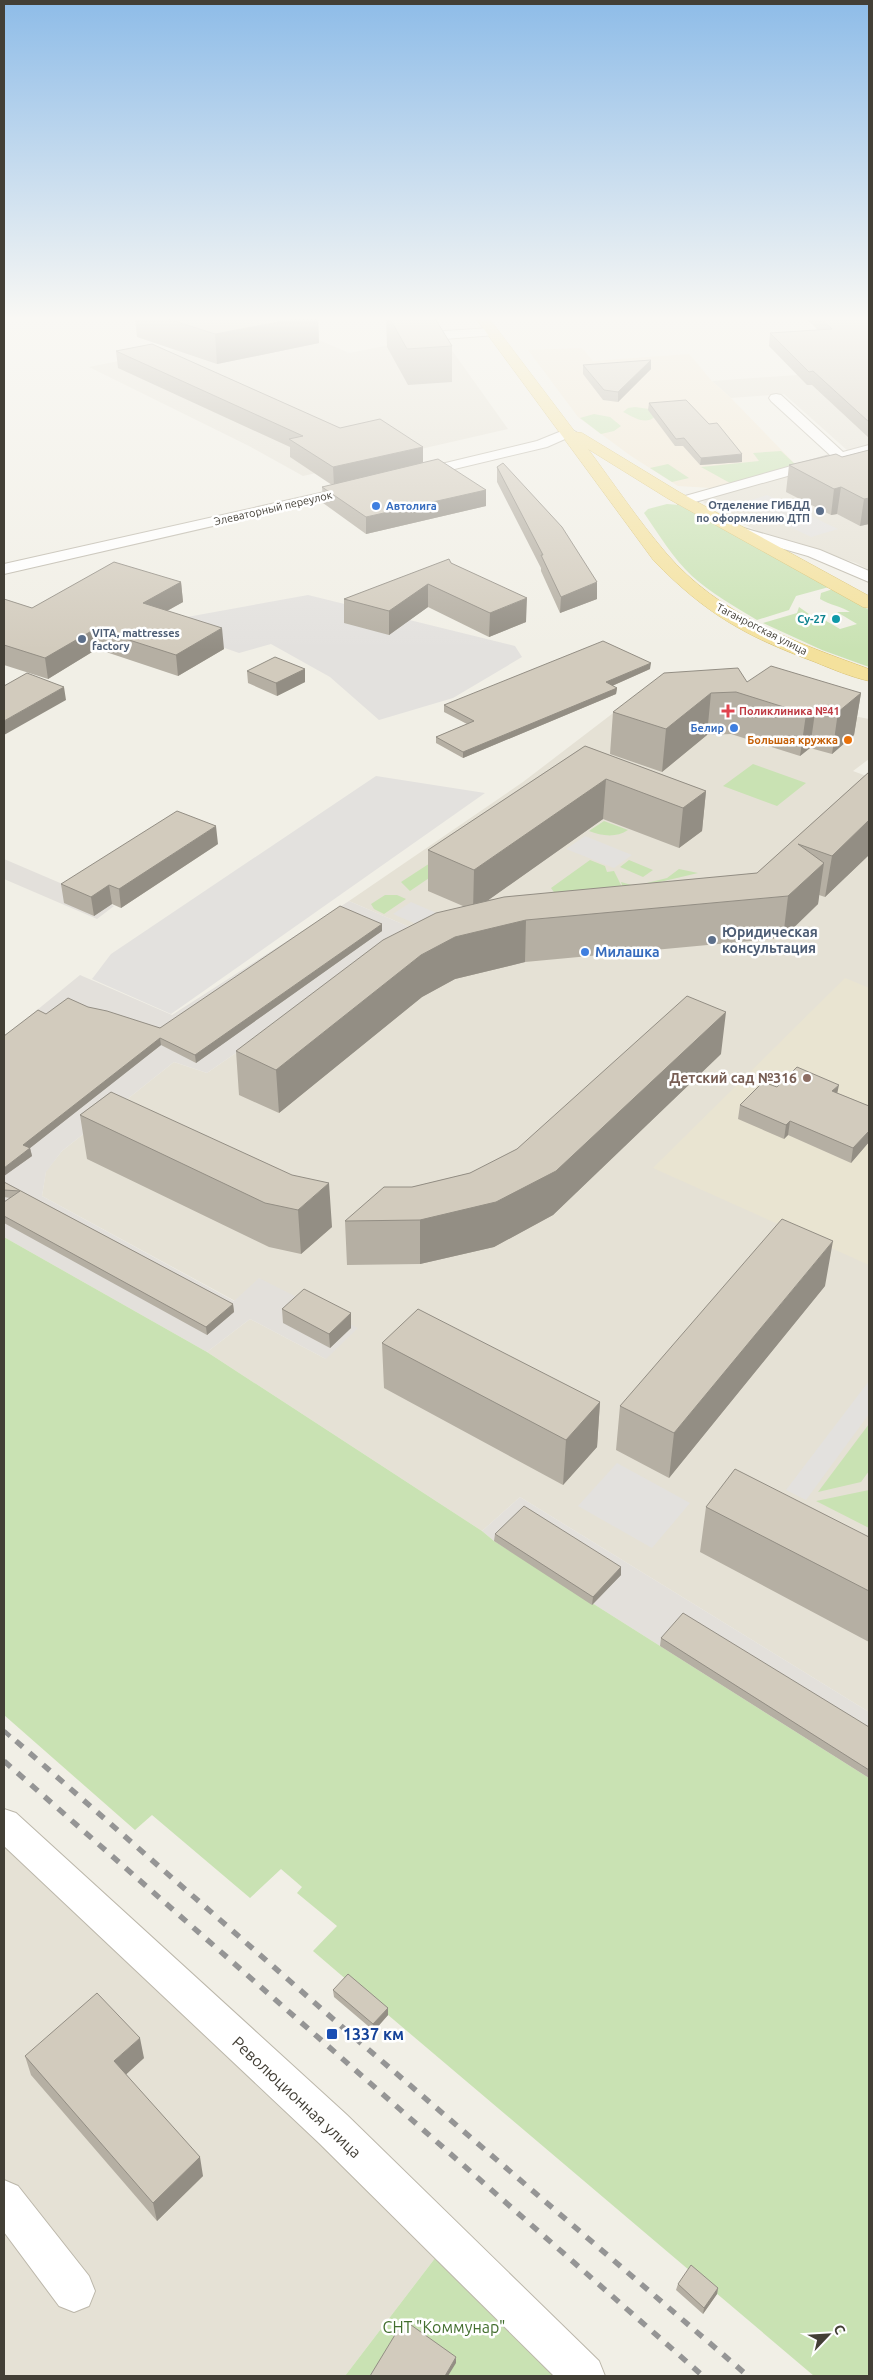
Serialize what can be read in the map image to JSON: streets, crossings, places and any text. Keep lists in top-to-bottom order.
{
  "streets": {
    "main road": ["Таганрогская улица"],
    "street": ["Элеваторный переулок", "Революционная улица"]
  },
  "parks": ["СНТ \"Коммунар\""],
  "places": {
    "other": [
      "Автолига",
      "Отделение ГИБДД по оформлению ДТП",
      "Су-27",
      "VITA, mattresses factory",
      "Белир",
      "Большая кружка",
      "Юридическая консультация",
      "Милашка",
      "Детский сад №316"
    ],
    "health": ["Поликлиника №41"],
    "transit": ["1337 км"]
  },
  "north": "top right"
}
